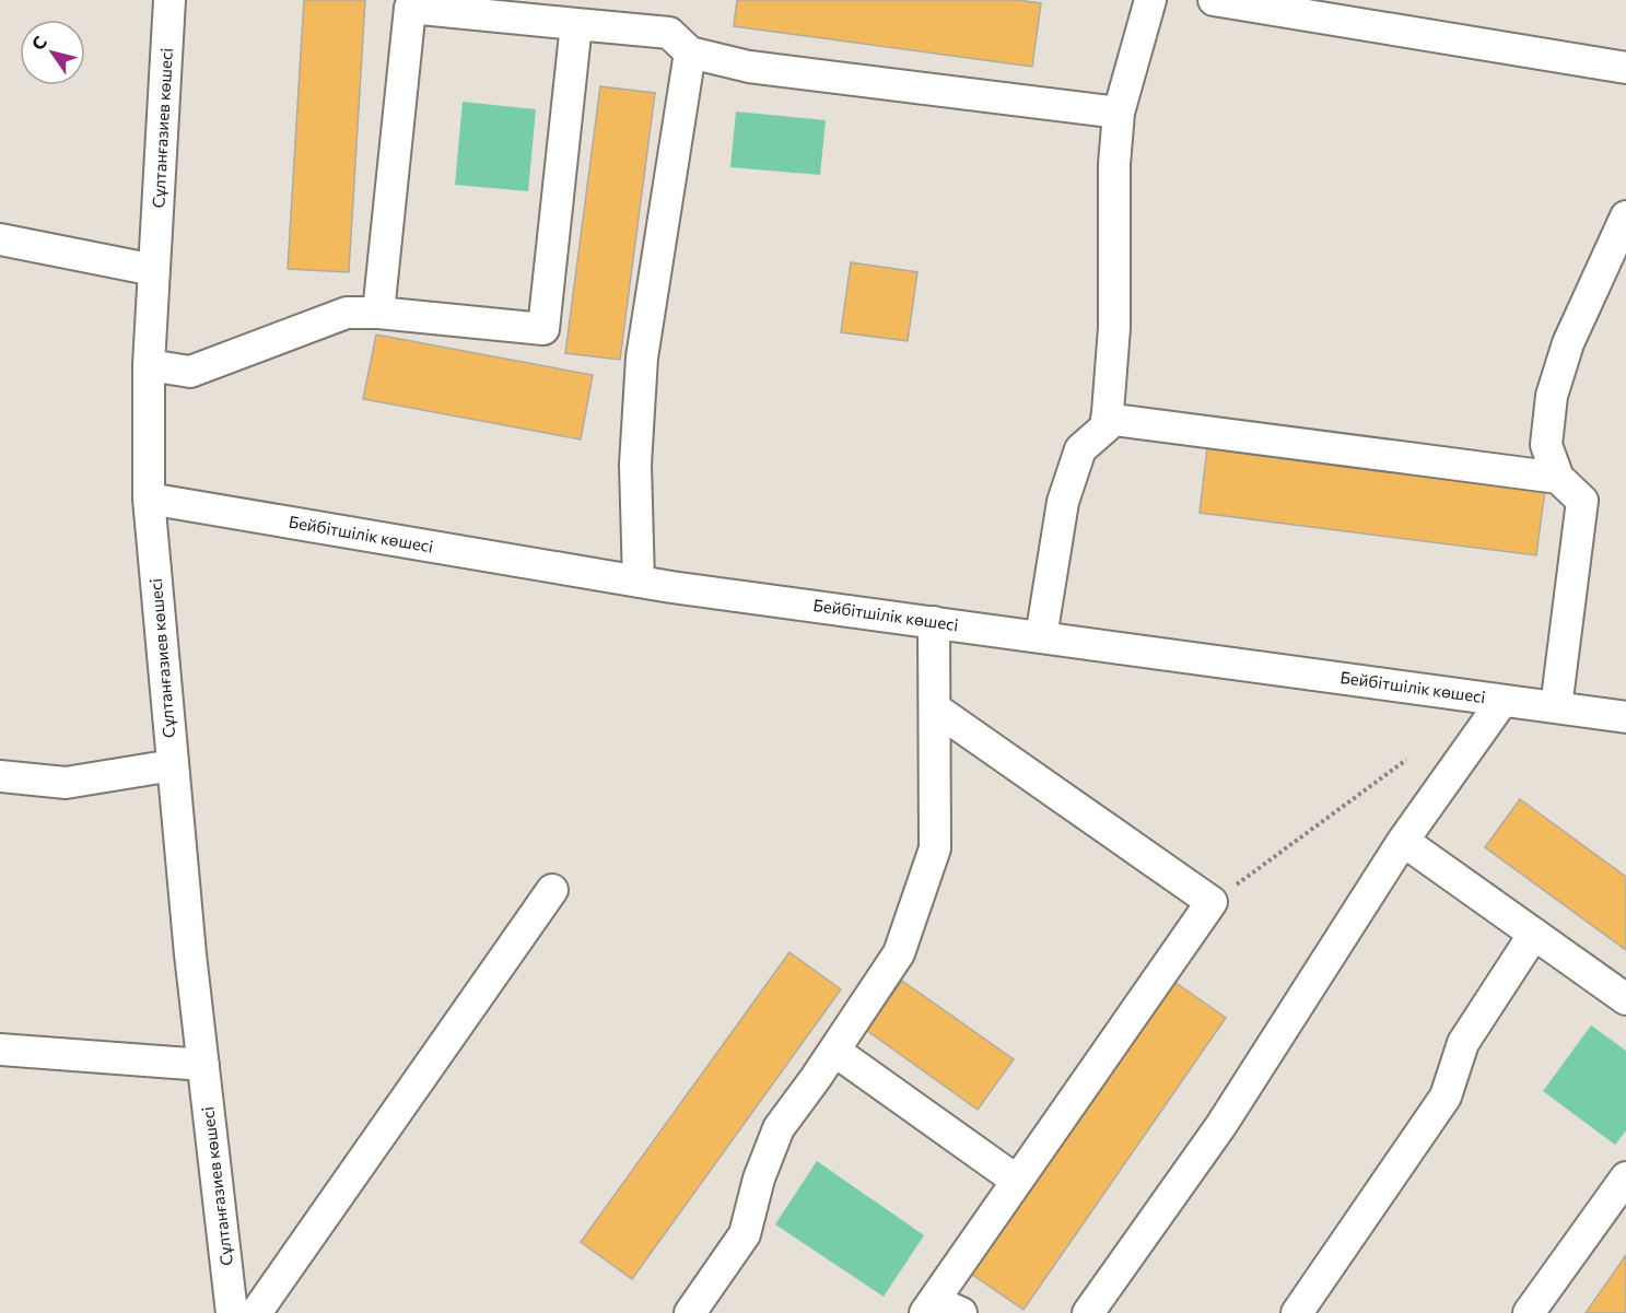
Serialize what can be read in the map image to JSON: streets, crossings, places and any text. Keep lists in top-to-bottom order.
{
  "streets": {
    "street": ["Сұлтанғазиев көшесі", "Бейбітшілік көшесі"]
  },
  "crossings": [
    ["Сұлтанғазиев көшесі", "Бейбітшілік көшесі"]
  ],
  "north": "top left"
}
